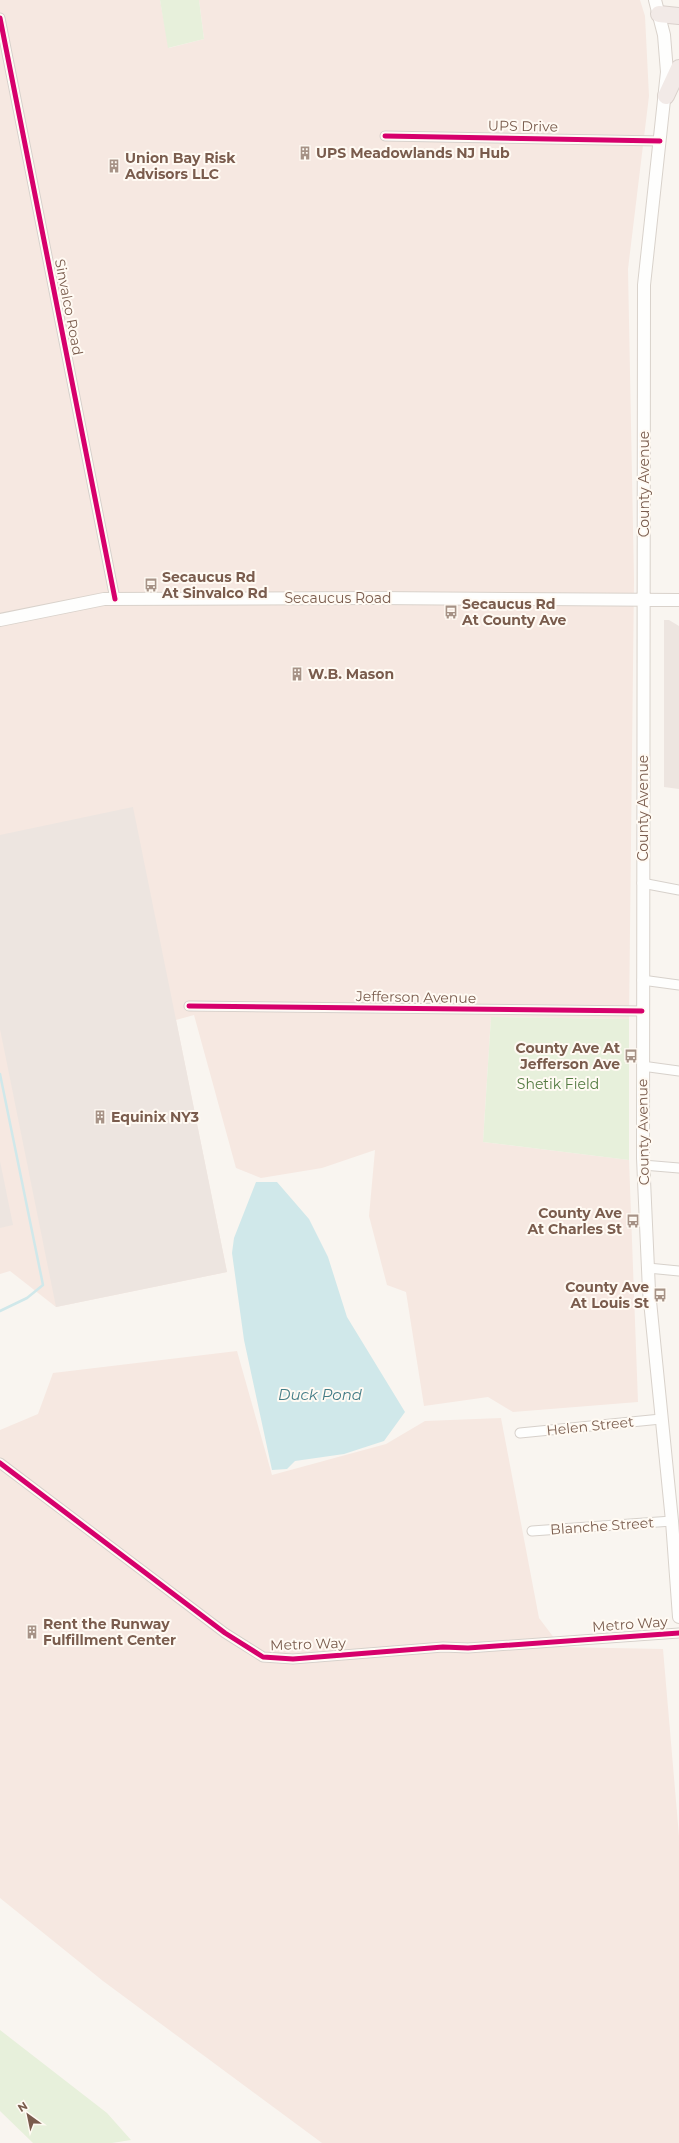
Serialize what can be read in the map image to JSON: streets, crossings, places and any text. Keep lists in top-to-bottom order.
{
  "streets": {
    "main road": ["County Avenue", "Secaucus Road"],
    "street": [
      "UPS Drive",
      "Sinvalco Road",
      "Jefferson Avenue",
      "Helen Street",
      "Blanche Street",
      "Metro Way"
    ]
  },
  "crossings": [
    ["UPS Drive", "County Avenue"],
    ["Sinvalco Road", "Secaucus Road"],
    ["County Avenue", "Secaucus Road"],
    ["County Avenue", "Jefferson Avenue"],
    ["County Avenue", "Helen Street"],
    ["County Avenue", "Blanche Street"]
  ],
  "water": ["Duck Pond"],
  "parks": ["Shetik Field"],
  "places": {
    "building": [
      "UPS Meadowlands NJ Hub",
      "Union Bay Risk Advisors LLC",
      "W.B. Mason",
      "Equinix NY3",
      "Rent the Runway Fulfillment Center"
    ],
    "bus stop": [
      "Secaucus Rd At Sinvalco Rd",
      "Secaucus Rd At County Ave",
      "County Ave At Jefferson Ave",
      "County Ave At Charles St",
      "County Ave At Louis St"
    ]
  },
  "north": "top left"
}
